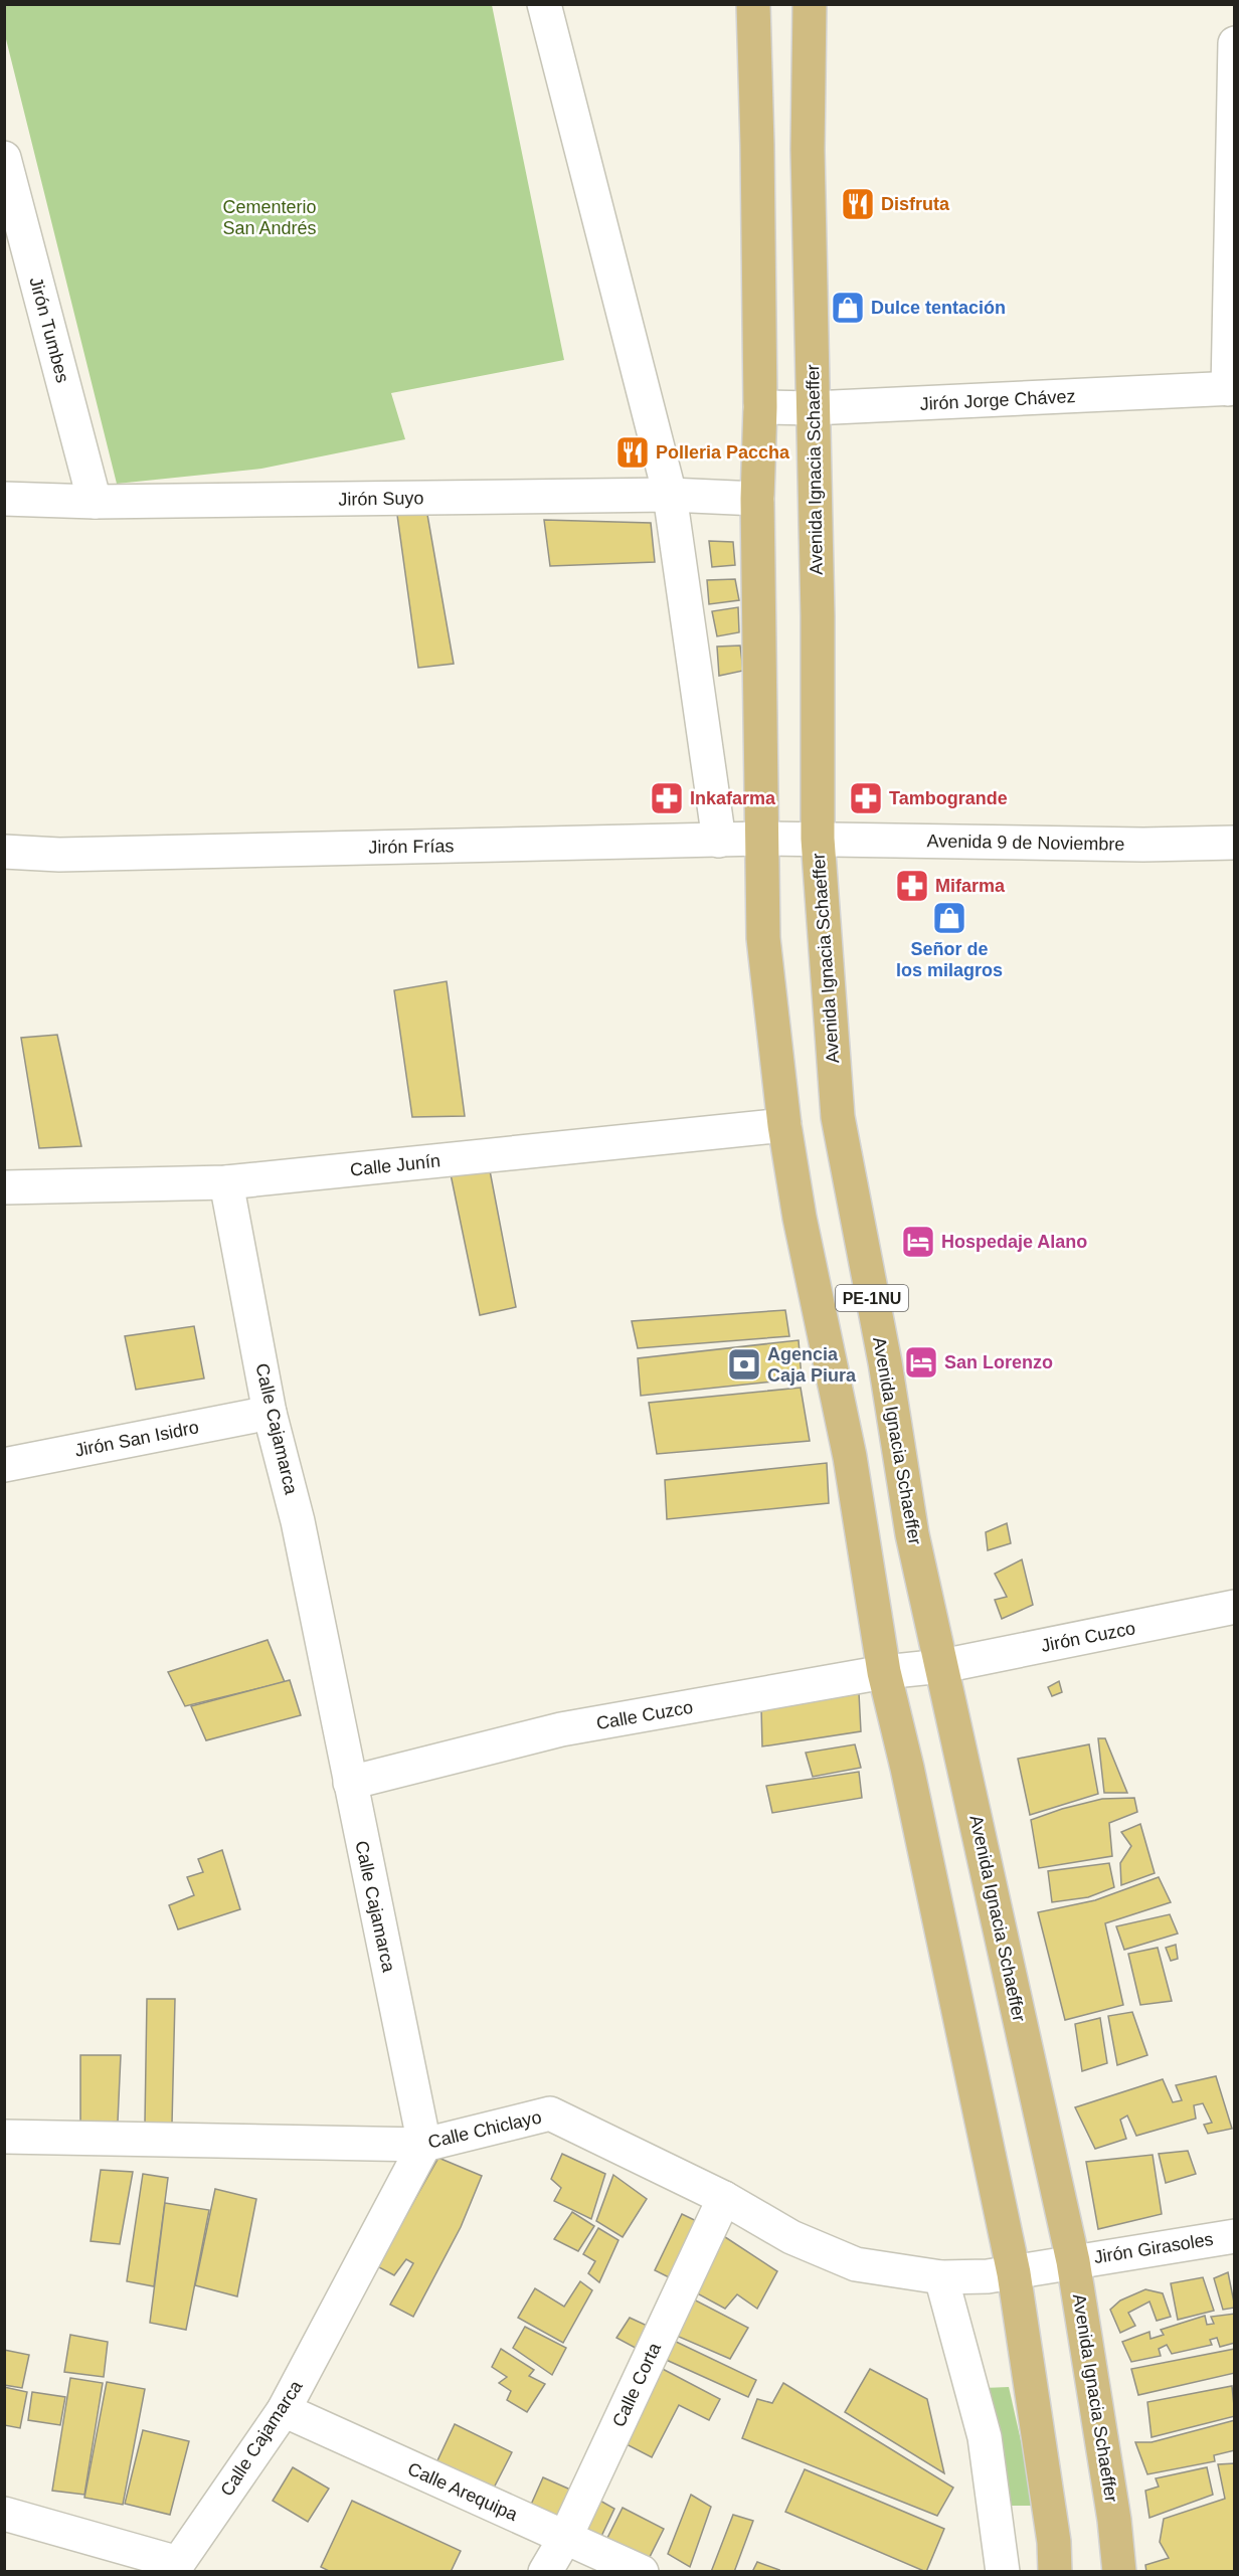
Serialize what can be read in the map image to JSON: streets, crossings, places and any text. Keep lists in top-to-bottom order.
{
  "streets": {
    "main road": ["Avenida Ignacia Schaeffer", "PE-1NU"],
    "street": [
      "Jirón Tumbes",
      "Jirón Jorge Chávez",
      "Jirón Suyo",
      "Avenida 9 de Noviembre",
      "Jirón Frías",
      "Calle Junín",
      "Calle Cajamarca",
      "Jirón San Isidro",
      "Jirón Cuzco",
      "Calle Cuzco",
      "Calle Chiclayo",
      "Jirón Girasoles",
      "Calle Corta",
      "Calle Arequipa"
    ]
  },
  "crossings": [
    ["Jirón Tumbes", "Jirón Suyo"],
    ["Jirón Jorge Chávez", "Avenida Ignacia Schaeffer"],
    ["Jirón Jorge Chávez", "PE-1NU"],
    ["Avenida Ignacia Schaeffer", "Avenida 9 de Noviembre"],
    ["Avenida Ignacia Schaeffer", "Jirón Frías"],
    ["Avenida Ignacia Schaeffer", "Jirón Cuzco"],
    ["Avenida Ignacia Schaeffer", "Calle Cuzco"],
    ["Avenida Ignacia Schaeffer", "Calle Chiclayo"],
    ["Avenida Ignacia Schaeffer", "Jirón Girasoles"],
    ["Jirón Suyo", "PE-1NU"],
    ["Avenida 9 de Noviembre", "Jirón Frías"],
    ["Jirón Frías", "PE-1NU"],
    ["Calle Junín", "PE-1NU"],
    ["Calle Junín", "Calle Cajamarca"],
    ["PE-1NU", "Calle Cuzco"],
    ["PE-1NU", "Calle Chiclayo"],
    ["Calle Cajamarca", "Jirón San Isidro"],
    ["Calle Cajamarca", "Calle Cuzco"],
    ["Calle Cajamarca", "Calle Chiclayo"],
    ["Calle Cajamarca", "Calle Arequipa"],
    ["Jirón Cuzco", "Calle Cuzco"],
    ["Calle Chiclayo", "Jirón Girasoles"],
    ["Calle Chiclayo", "Calle Corta"],
    ["Calle Corta", "Calle Arequipa"]
  ],
  "parks": ["Cementerio San Andrés"],
  "places": {
    "restaurant": ["Disfruta", "Polleria Paccha"],
    "shop": ["Dulce tentación", "Señor de los milagros"],
    "pharmacy": ["Inkafarma", "Tambogrande", "Mifarma"],
    "hotel": ["Hospedaje Alano", "San Lorenzo"],
    "bank": ["Agencia Caja Piura"]
  }
}
